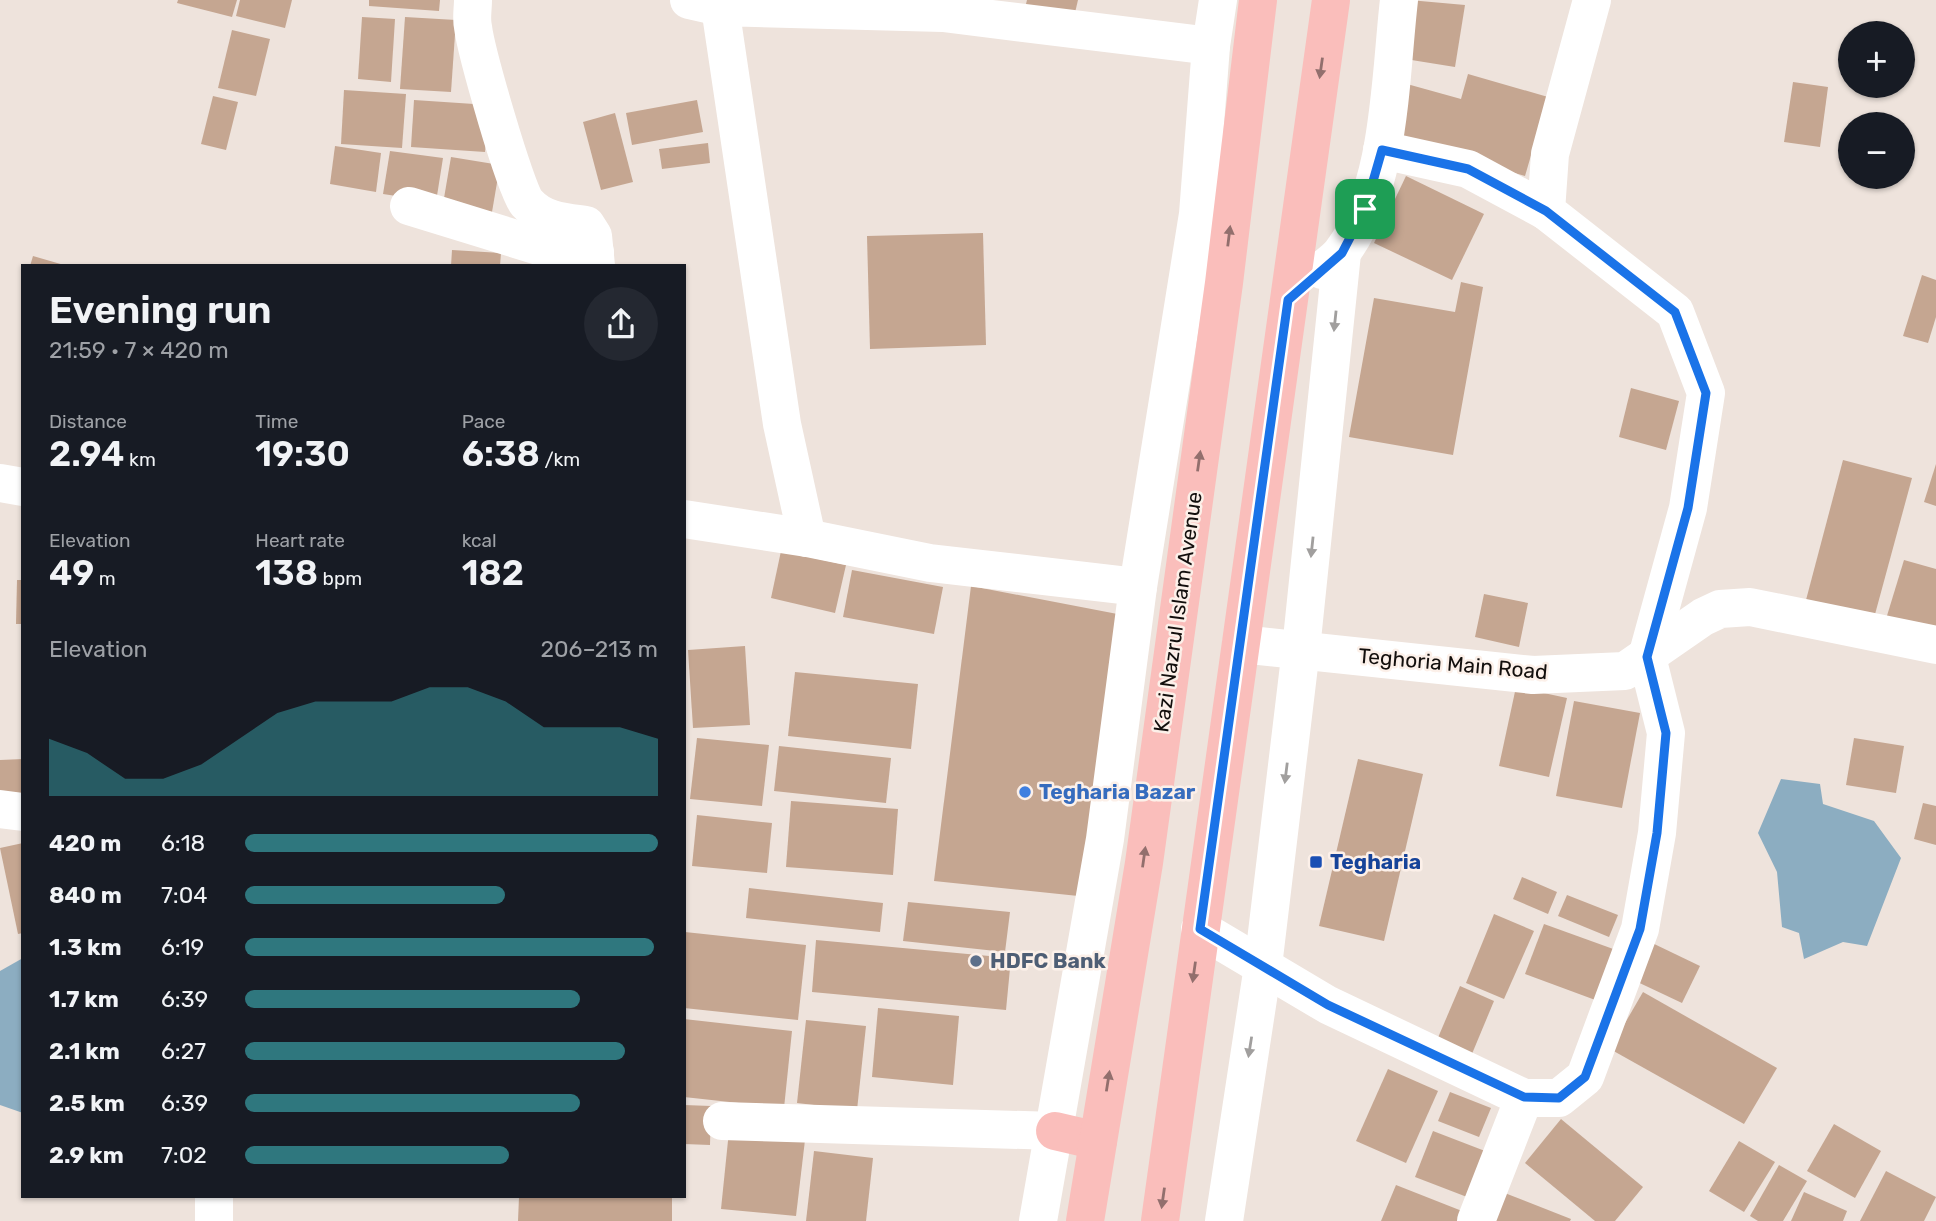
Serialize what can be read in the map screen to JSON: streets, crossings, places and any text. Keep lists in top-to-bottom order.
{
  "streets": {
    "main road": ["Kazi Nazrul Islam Avenue"],
    "street": ["Teghoria Main Road"]
  },
  "places": {
    "other": ["Tegharia Bazar", "HDFC Bank"],
    "transit": ["Tegharia"]
  },
  "page": {
    "map_buttons": ["+", "−"],
    "heading": ["Evening run", "21:59 · 7 × 420 m"],
    "stats": [
      ["Distance", "2.94 km"],
      ["Time", "19:30"],
      ["Pace", "6:38 /km"],
      ["Elevation", "49 m"],
      ["Heart rate", "138 bpm"],
      ["kcal", "182"]
    ],
    "chart": ["Elevation", "206–213 m"],
    "list": [
      {
        "name": "420 m",
        "note": "6:18"
      },
      {
        "name": "840 m",
        "note": "7:04"
      },
      {
        "name": "1.3 km",
        "note": "6:19"
      },
      {
        "name": "1.7 km",
        "note": "6:39"
      },
      {
        "name": "2.1 km",
        "note": "6:27"
      },
      {
        "name": "2.5 km",
        "note": "6:39"
      },
      {
        "name": "2.9 km",
        "note": "7:02"
      }
    ]
  }
}
